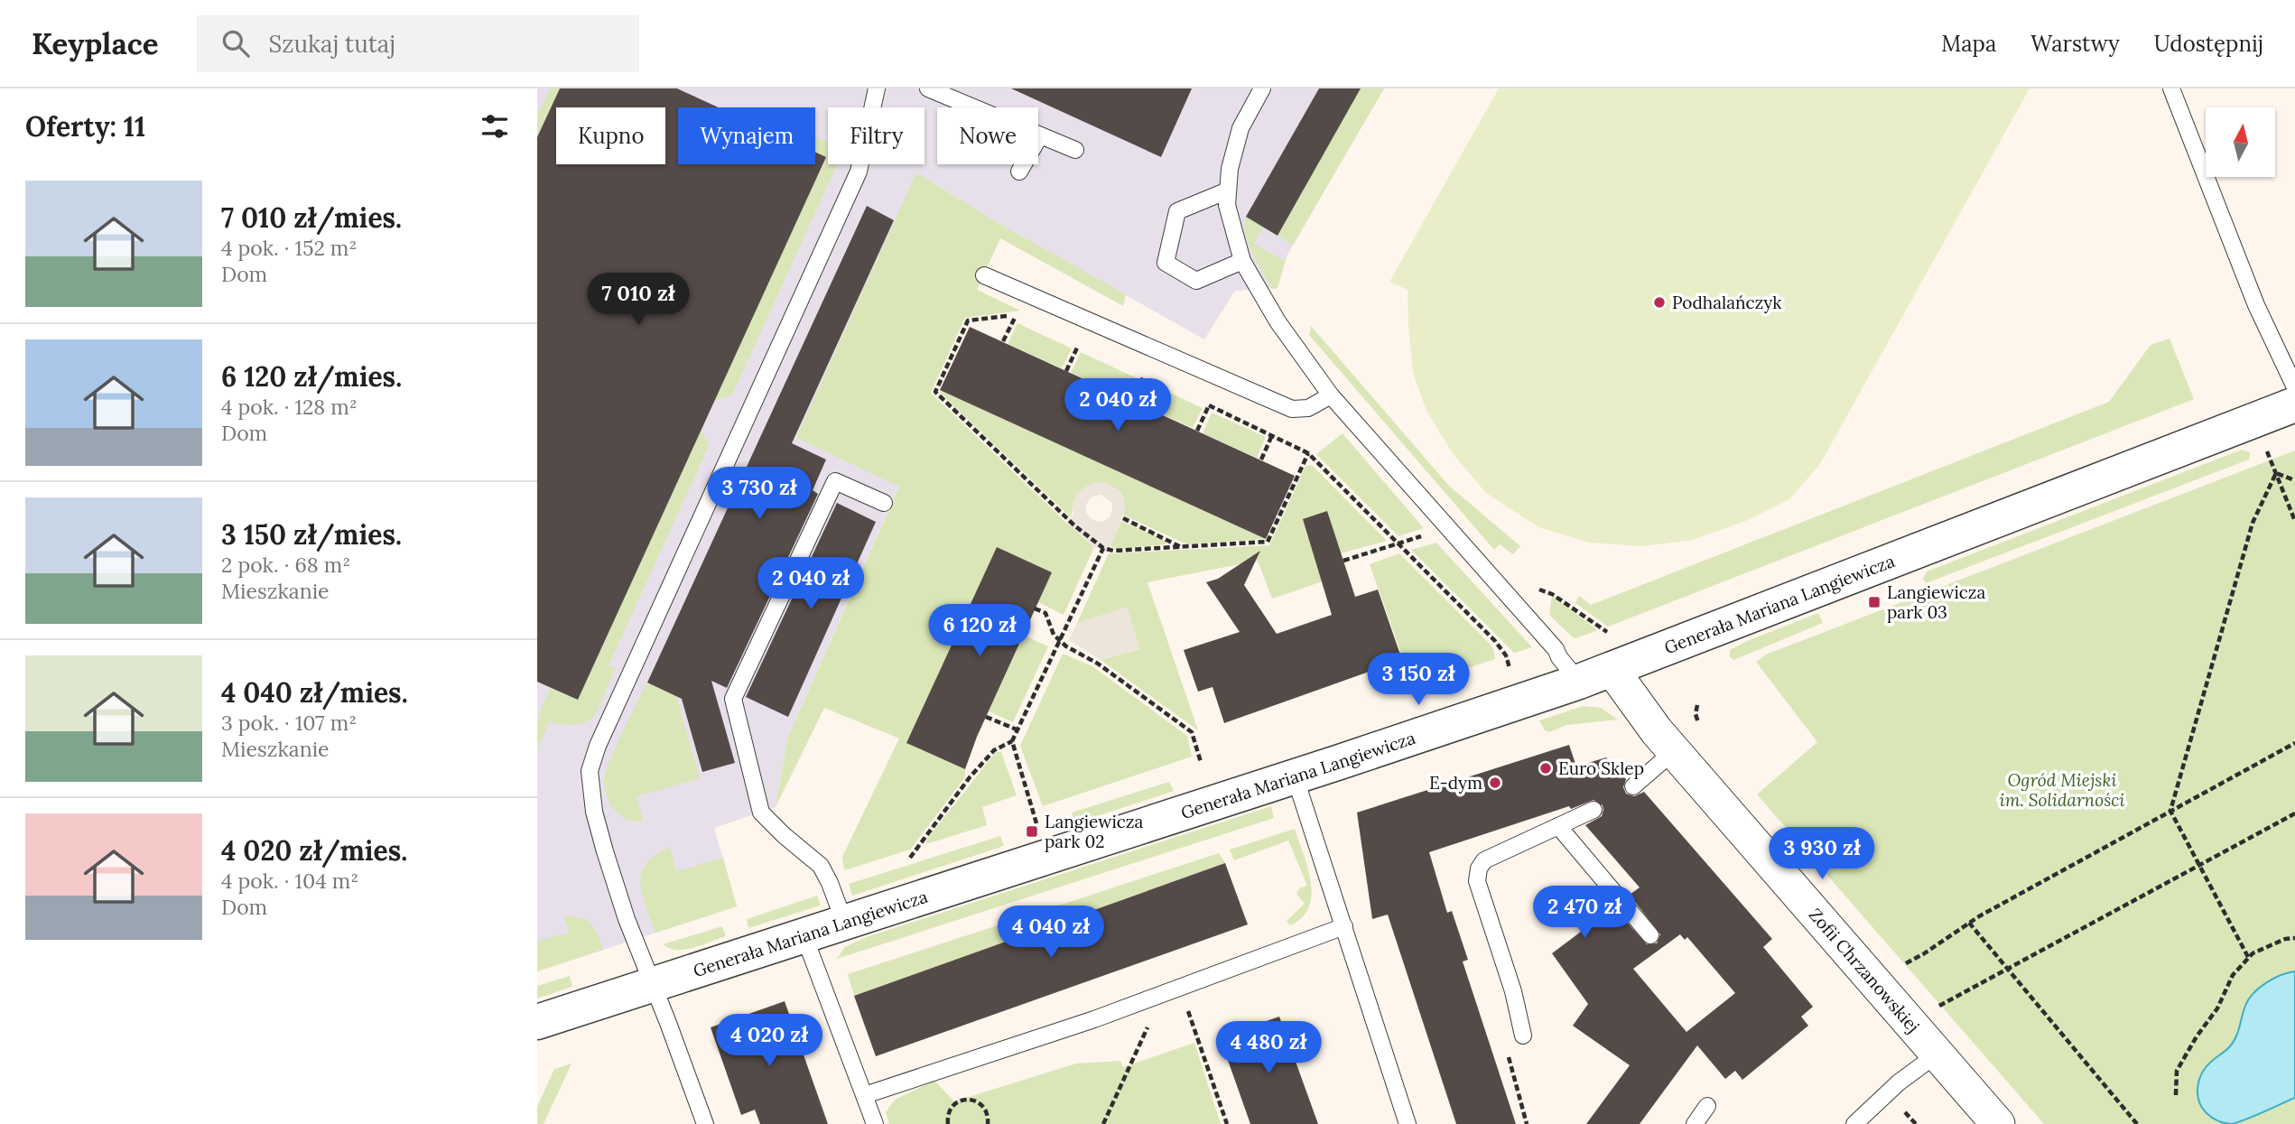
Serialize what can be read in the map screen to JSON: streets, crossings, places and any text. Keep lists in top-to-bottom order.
{
  "streets": {
    "street": ["Generała Mariana Langiewicza", "Zofii Chrzanowskiej"]
  },
  "crossings": [
    ["Generała Mariana Langiewicza", "Zofii Chrzanowskiej"]
  ],
  "parks": ["Ogród Miejski im. Solidarności"],
  "places": {
    "other": ["Podhalańczyk", "Euro Sklep", "E-dym"],
    "transit": ["Langiewicza park 03", "Langiewicza park 02"]
  },
  "north": "top",
  "page": {
    "header": "Keyplace",
    "search": "Szukaj tutaj",
    "nav": ["Mapa", "Warstwy", "Udostępnij"],
    "heading": "Oferty: 11",
    "chip": [
      "Kupno",
      "Wynajem",
      "Filtry",
      "Nowe"
    ],
    "list": [
      {
        "name": "7 010 zł/mies.",
        "note": "4 pok. · 152 m² · Dom"
      },
      {
        "name": "6 120 zł/mies.",
        "note": "4 pok. · 128 m² · Dom"
      },
      {
        "name": "3 150 zł/mies.",
        "note": "2 pok. · 68 m² · Mieszkanie"
      },
      {
        "name": "4 040 zł/mies.",
        "note": "3 pok. · 107 m² · Mieszkanie"
      },
      {
        "name": "4 020 zł/mies.",
        "note": "4 pok. · 104 m² · Dom"
      }
    ],
    "price": [
      "7 010 zł",
      "2 040 zł",
      "3 730 zł",
      "2 040 zł",
      "6 120 zł",
      "3 150 zł",
      "3 930 zł",
      "2 470 zł",
      "4 040 zł",
      "4 020 zł",
      "4 480 zł"
    ]
  }
}
